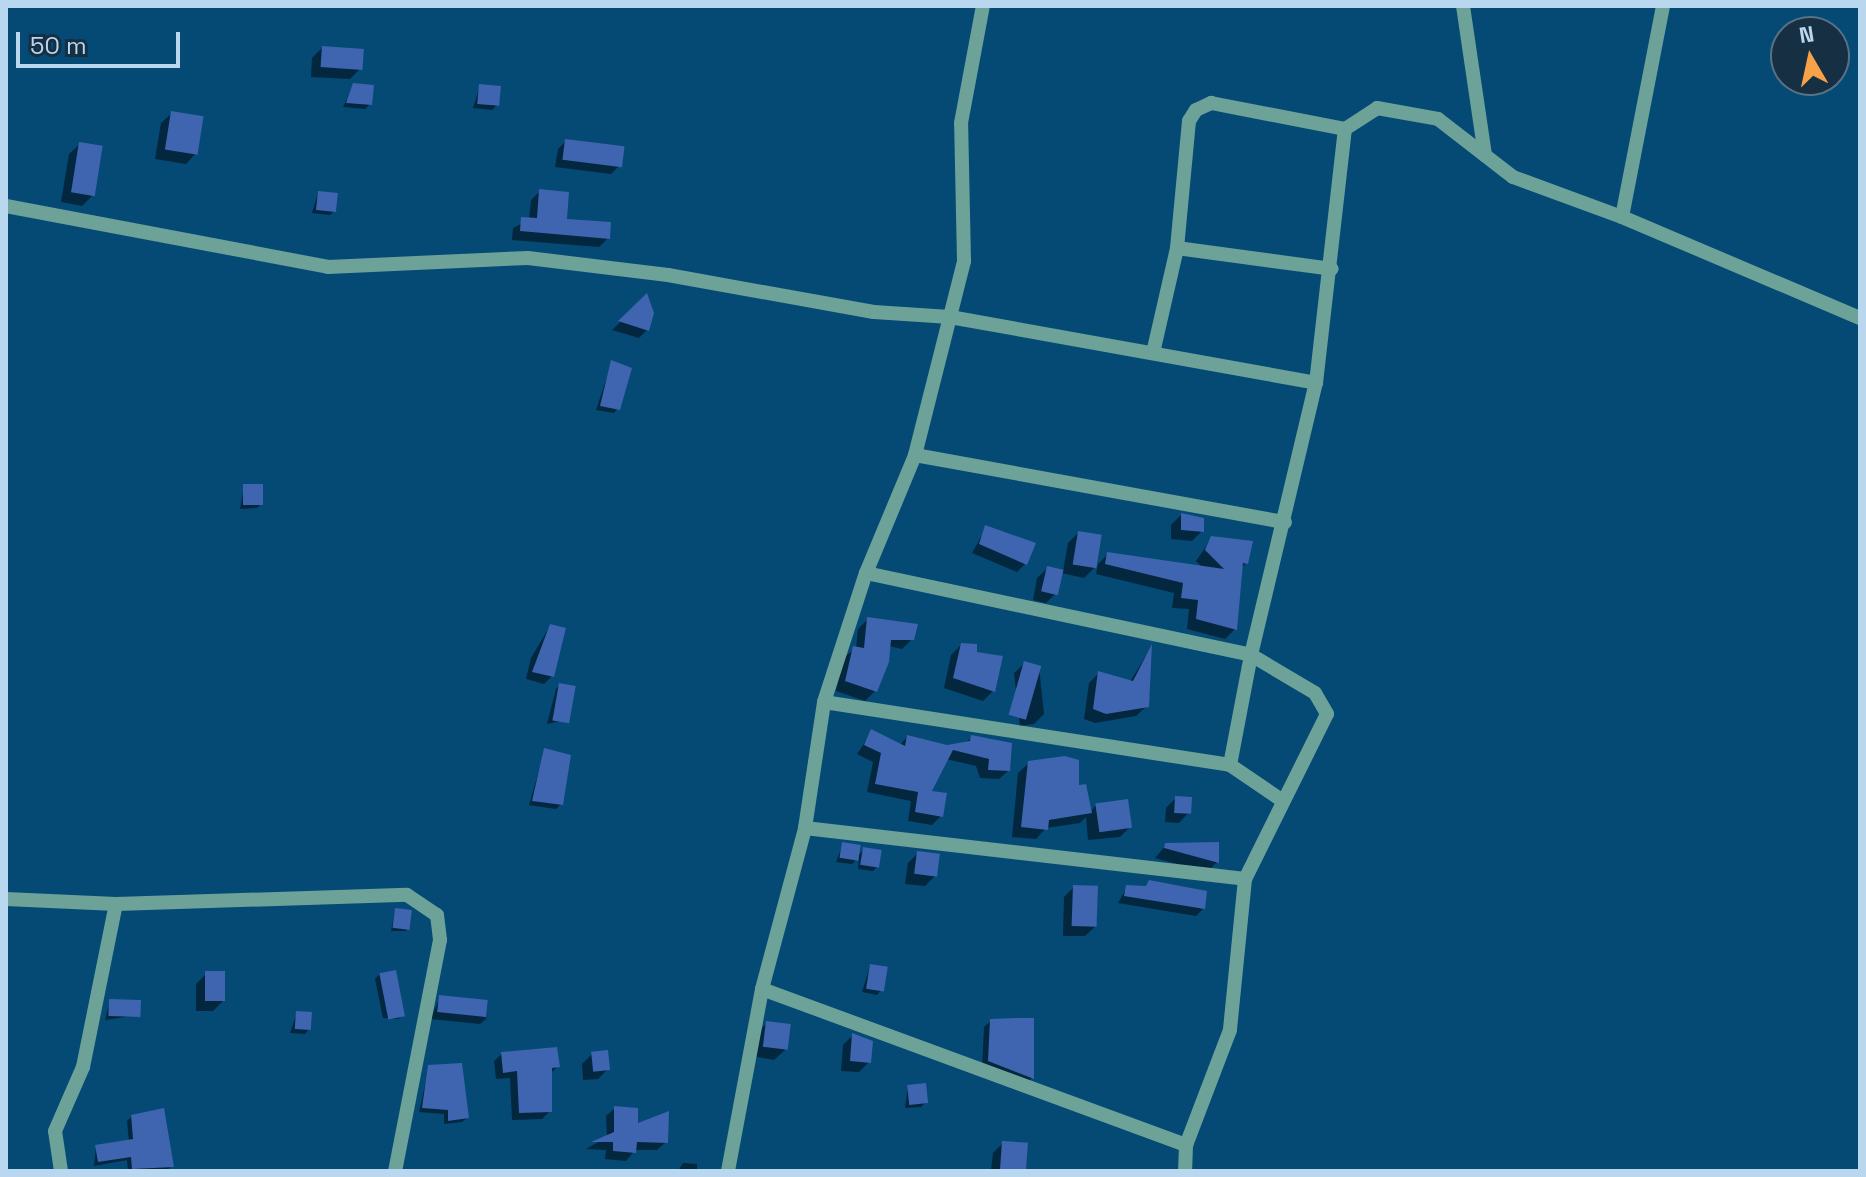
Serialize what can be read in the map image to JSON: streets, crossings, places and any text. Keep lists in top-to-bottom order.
{
  "scale_bar": "50 m",
  "north": "top"
}
